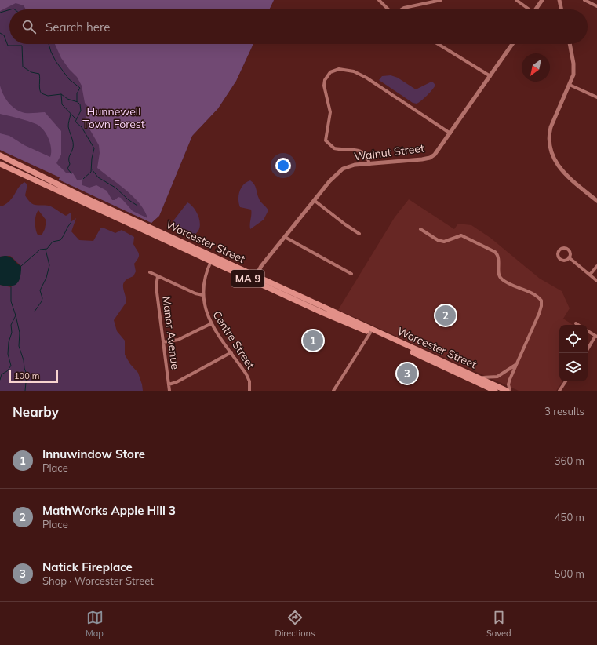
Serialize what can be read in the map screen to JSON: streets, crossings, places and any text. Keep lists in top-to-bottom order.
{
  "streets": {
    "highway": ["Worcester Street", "MA 9"],
    "street": ["Walnut Street", "Manor Avenue", "Centre Street"]
  },
  "crossings": [
    ["Walnut Street", "Worcester Street"],
    ["Worcester Street", "Centre Street"]
  ],
  "parks": ["Hunnewell Town Forest"],
  "scale_bar": "100 m",
  "north": "bottom left",
  "page": {
    "search": "Search here",
    "pins": ["2", "1", "3"],
    "scale": "100 m",
    "heading": ["Nearby", "3 results"],
    "list": [
      {
        "mark": "1",
        "name": "Innuwindow Store",
        "note": "Place",
        "value": "360 m"
      },
      {
        "mark": "2",
        "name": "MathWorks Apple Hill 3",
        "note": "Place",
        "value": "450 m"
      },
      {
        "mark": "3",
        "name": "Natick Fireplace",
        "note": "Shop · Worcester Street",
        "value": "500 m"
      }
    ],
    "nav": ["Map", "Directions", "Saved"]
  }
}
